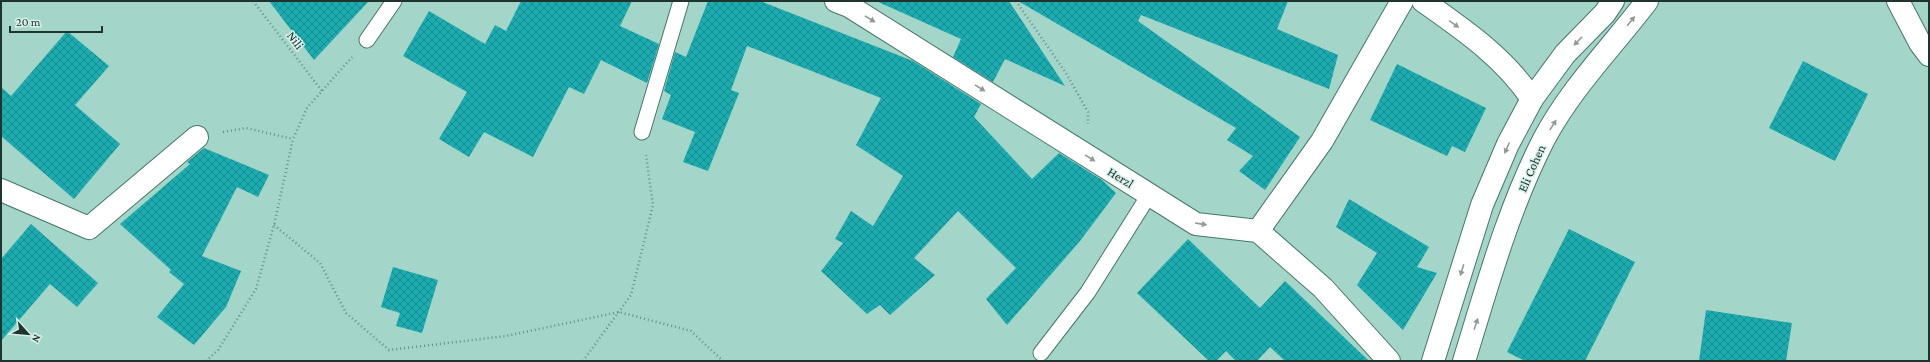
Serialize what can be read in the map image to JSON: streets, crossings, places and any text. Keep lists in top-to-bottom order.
{
  "streets": {
    "street": ["Eli Cohen", "Herzl"],
    "path": ["Nili"]
  },
  "one_way": ["Herzl"],
  "scale_bar": "20 m",
  "north": "bottom right"
}
